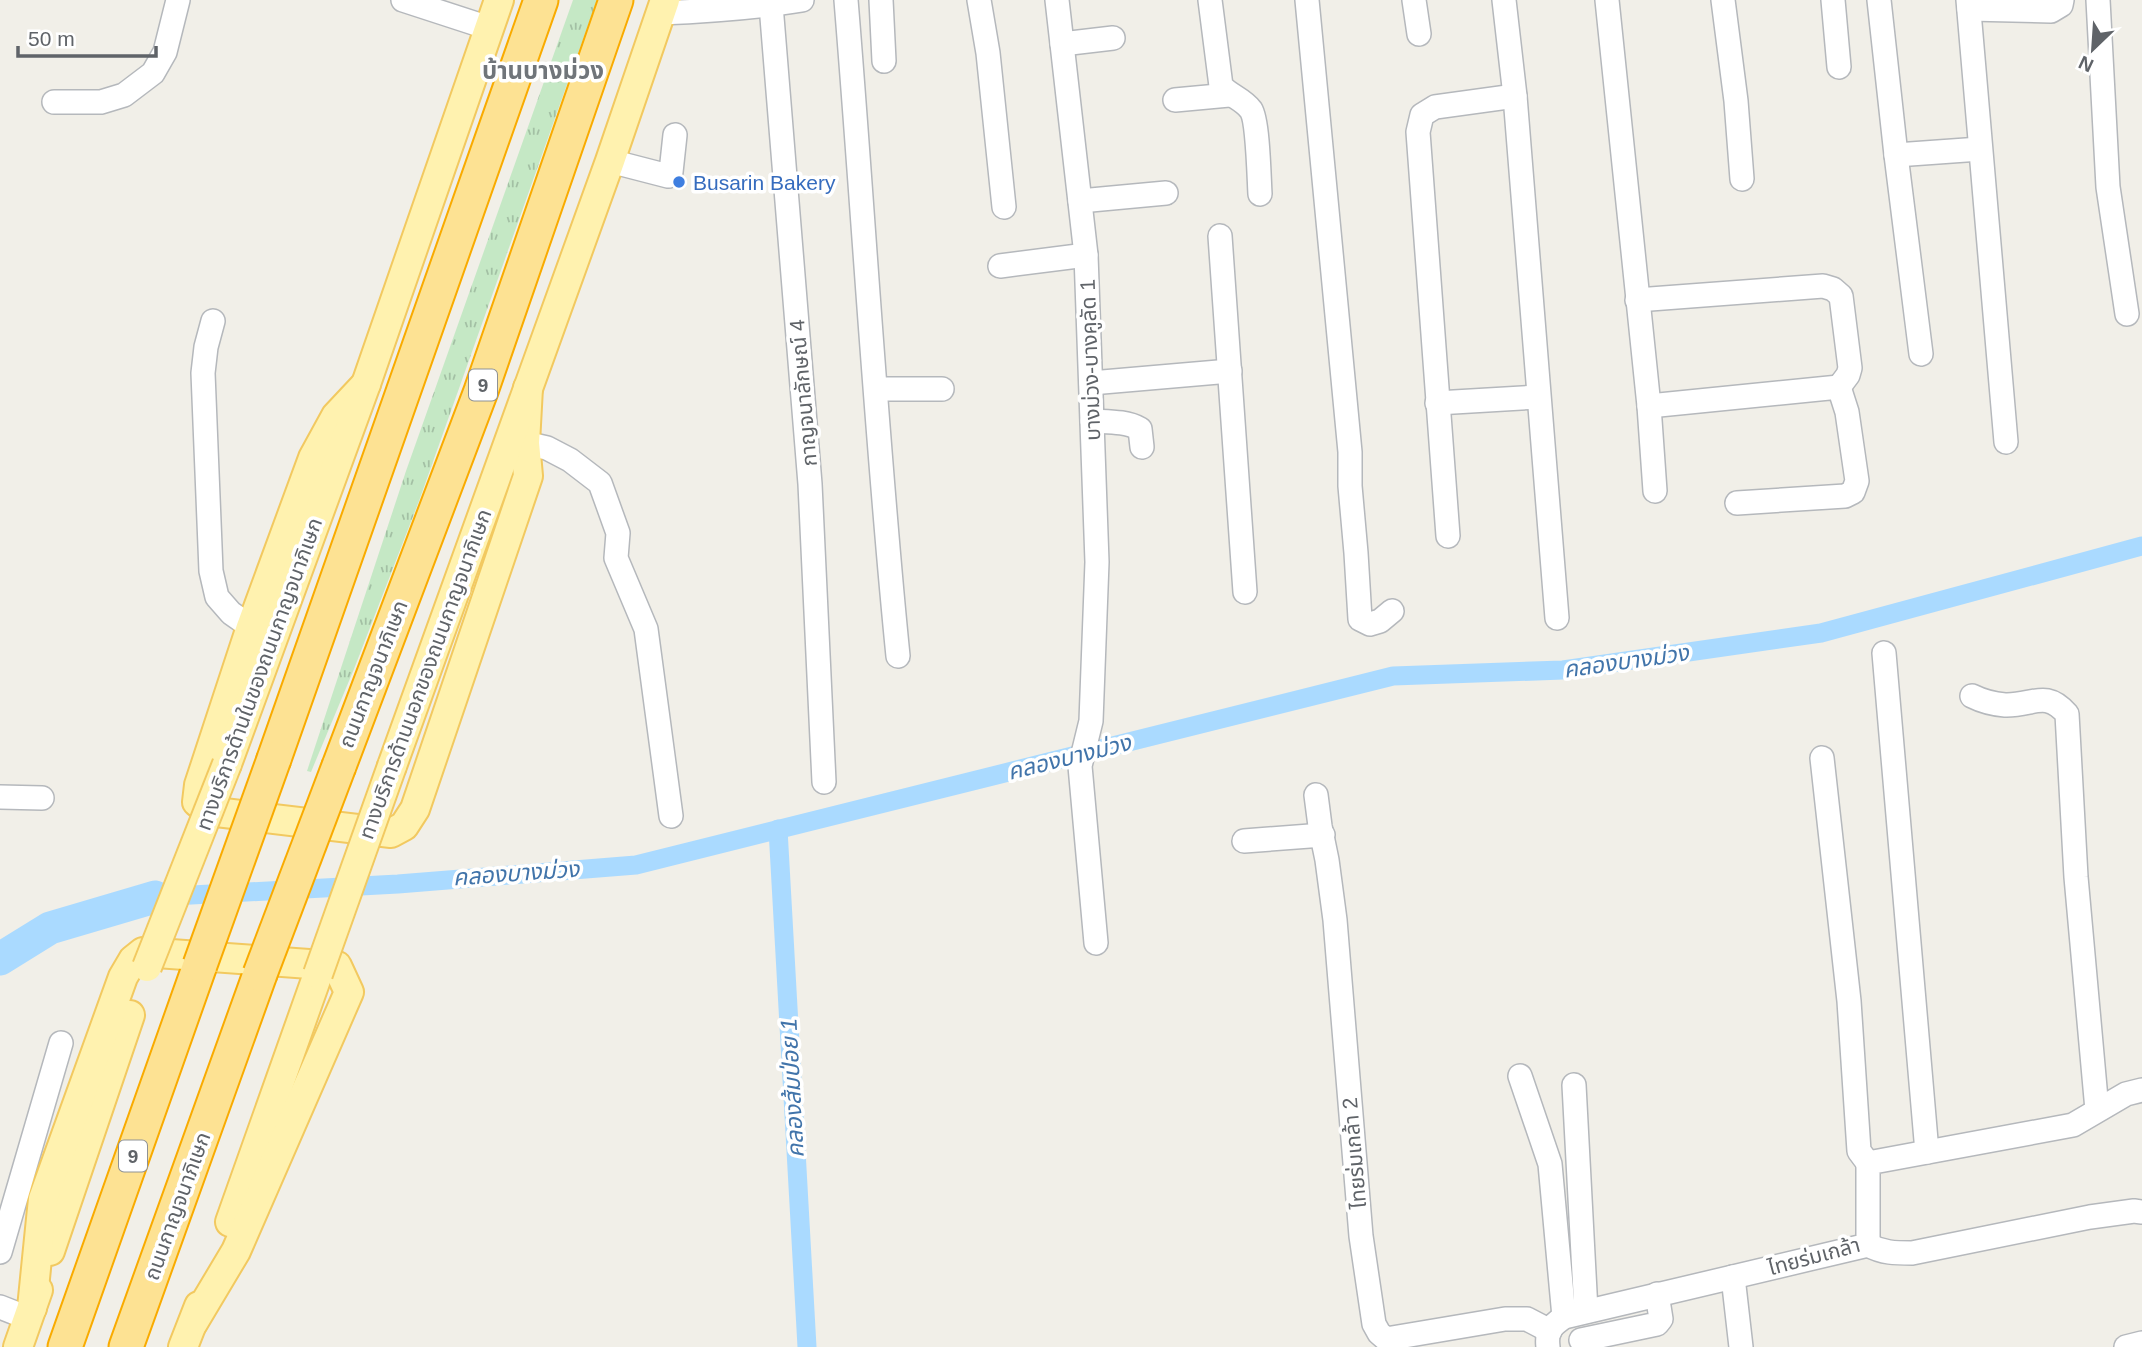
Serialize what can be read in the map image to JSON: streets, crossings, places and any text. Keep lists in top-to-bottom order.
{
  "streets": {
    "highway": ["9", "ถนนกาญจนาภิเษก"],
    "main road": ["ทางบริการด้านในของถนนกาญจนาภิเษก", "ทางบริการด้านนอกของถนนกาญจนาภิเษก"],
    "street": [
      "บางม่วง-บางคูลัด 1",
      "กาญจนาลักษณ์ 4",
      "ไทยร่มเกล้า 2",
      "ไทยร่มเกล้า"
    ]
  },
  "crossings": [
    ["ไทยร่มเกล้า 2", "ไทยร่มเกล้า"]
  ],
  "districts": ["บ้านบางม่วง"],
  "water": ["คลองบางม่วง", "คลองส้มป่อย 1"],
  "places": ["Busarin Bakery"],
  "scale_bar": "50 m",
  "north": "bottom left"
}
